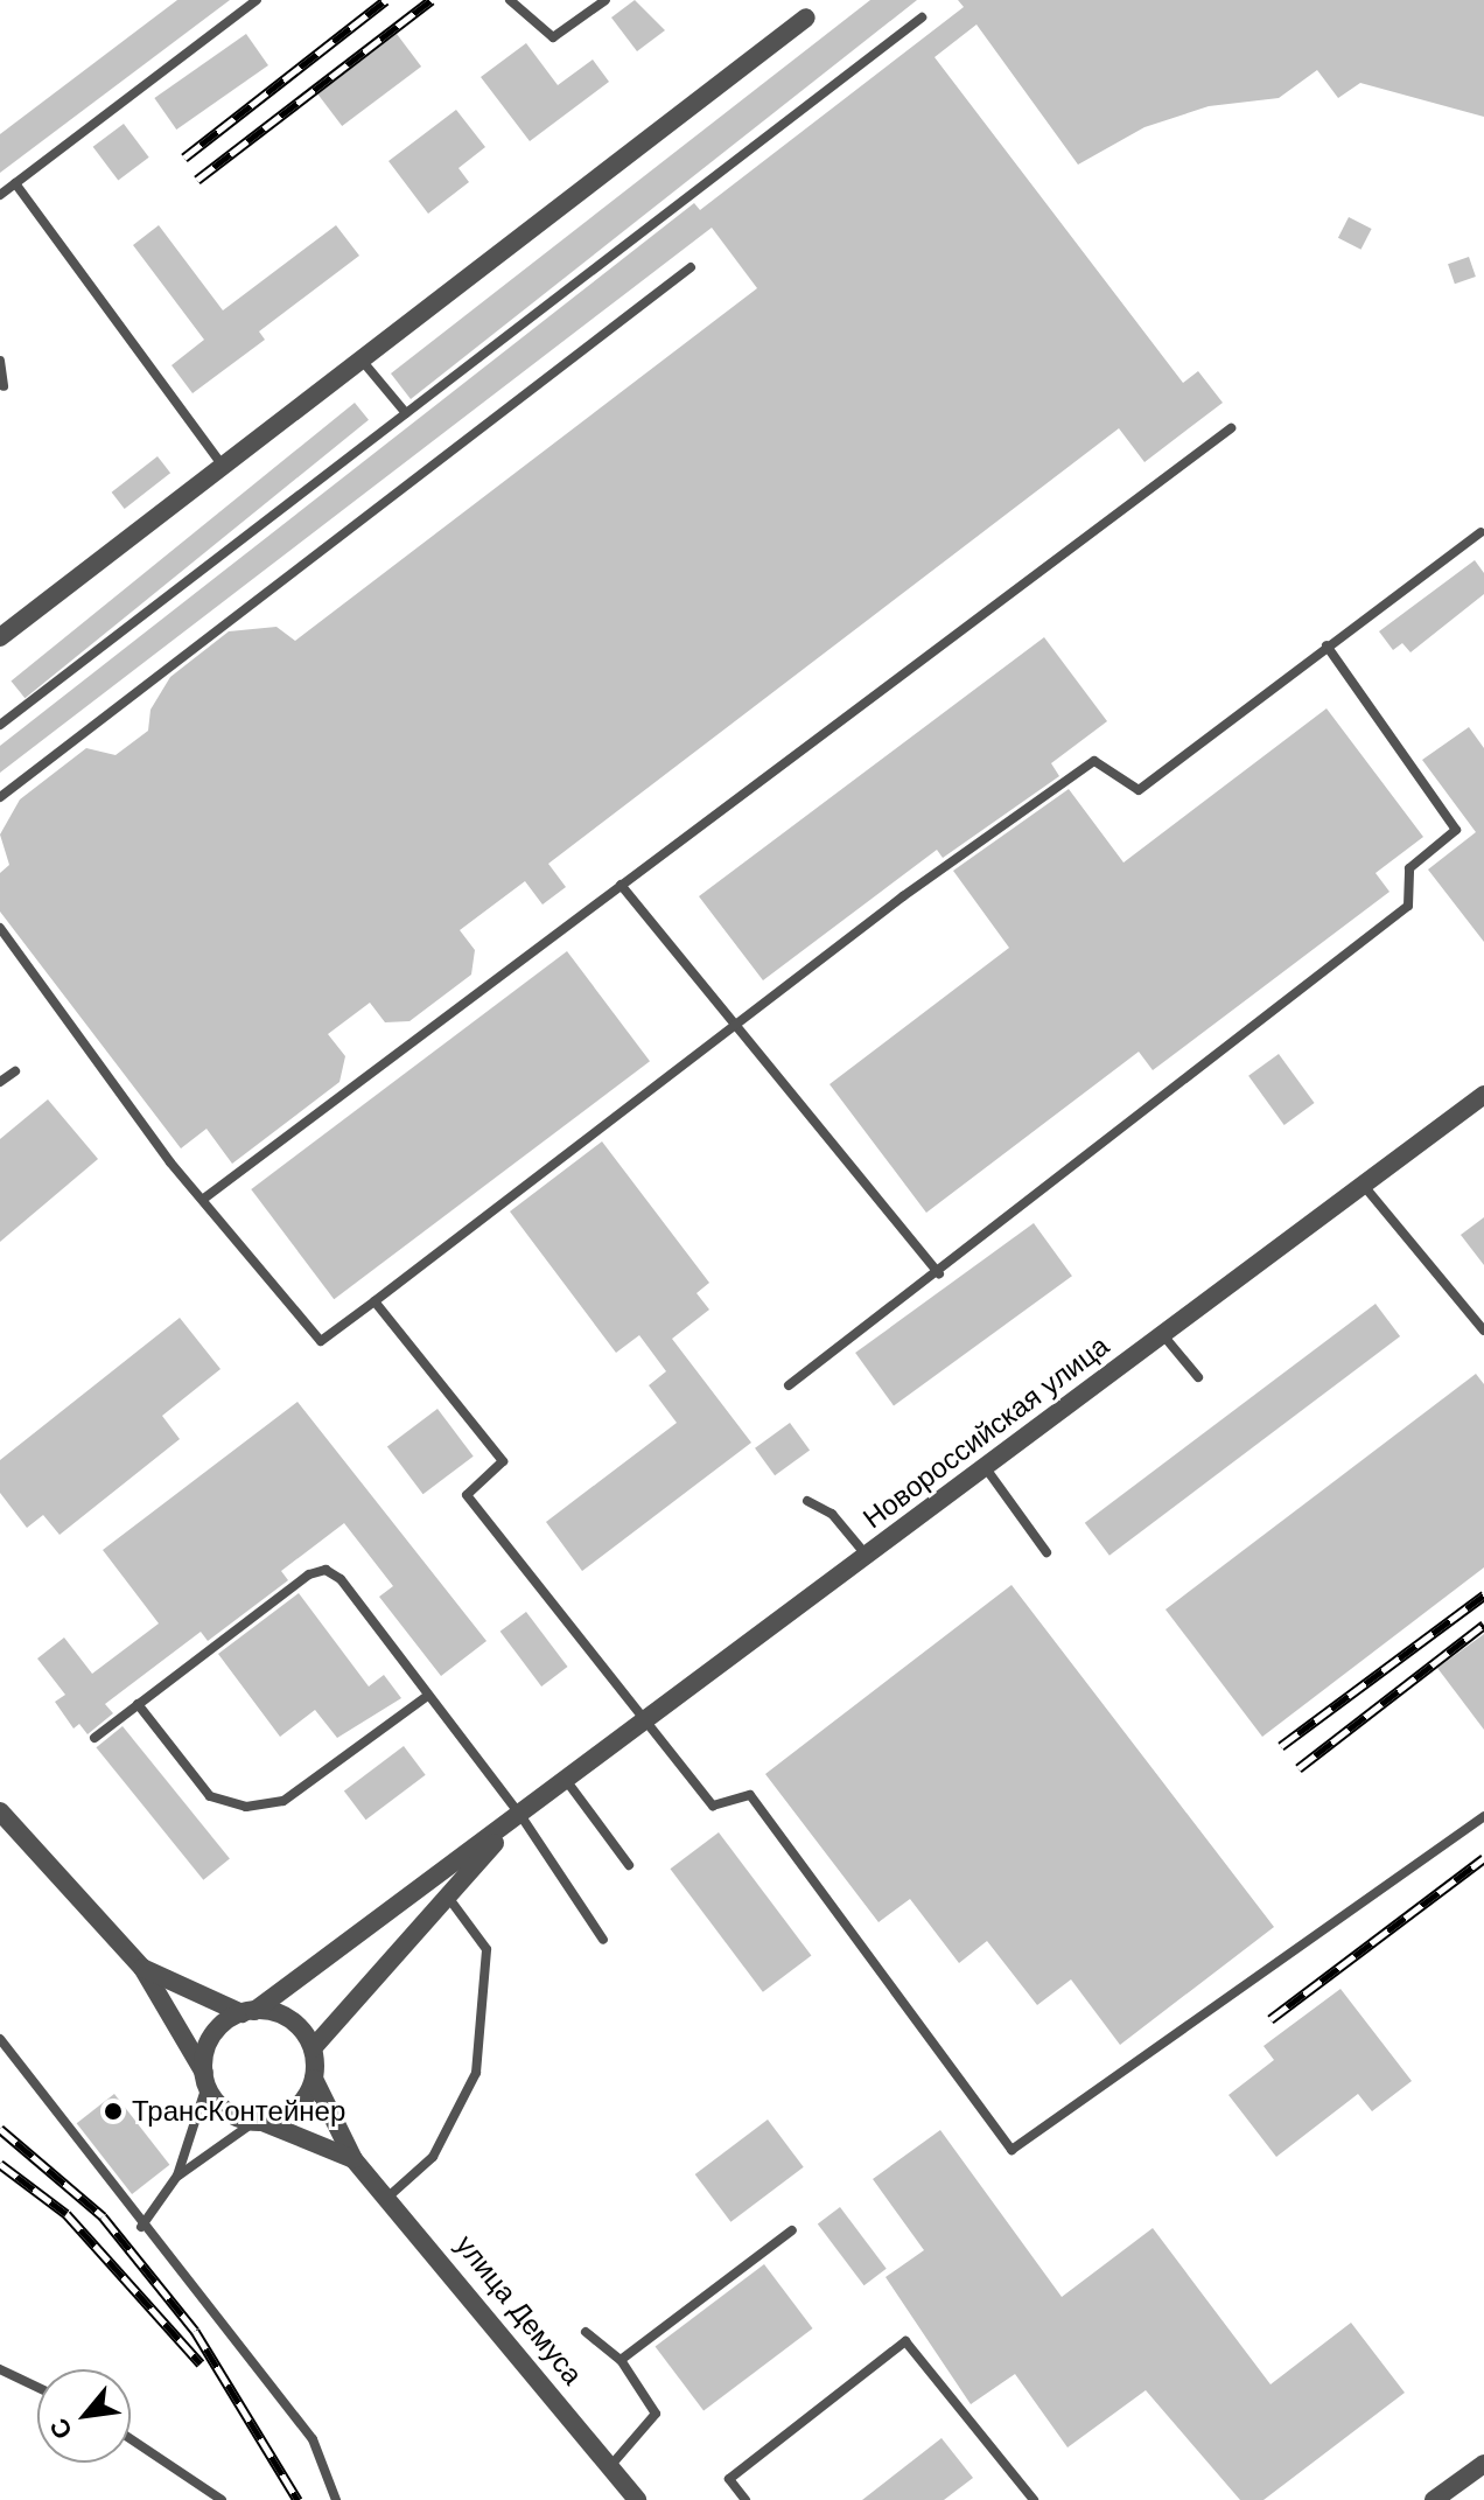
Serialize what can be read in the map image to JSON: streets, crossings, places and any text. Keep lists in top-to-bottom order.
{
  "streets": {
    "street": ["Новороссийская улица", "улица Демуса"]
  },
  "places": ["ТрансКонтейнер"],
  "north": "bottom left"
}
